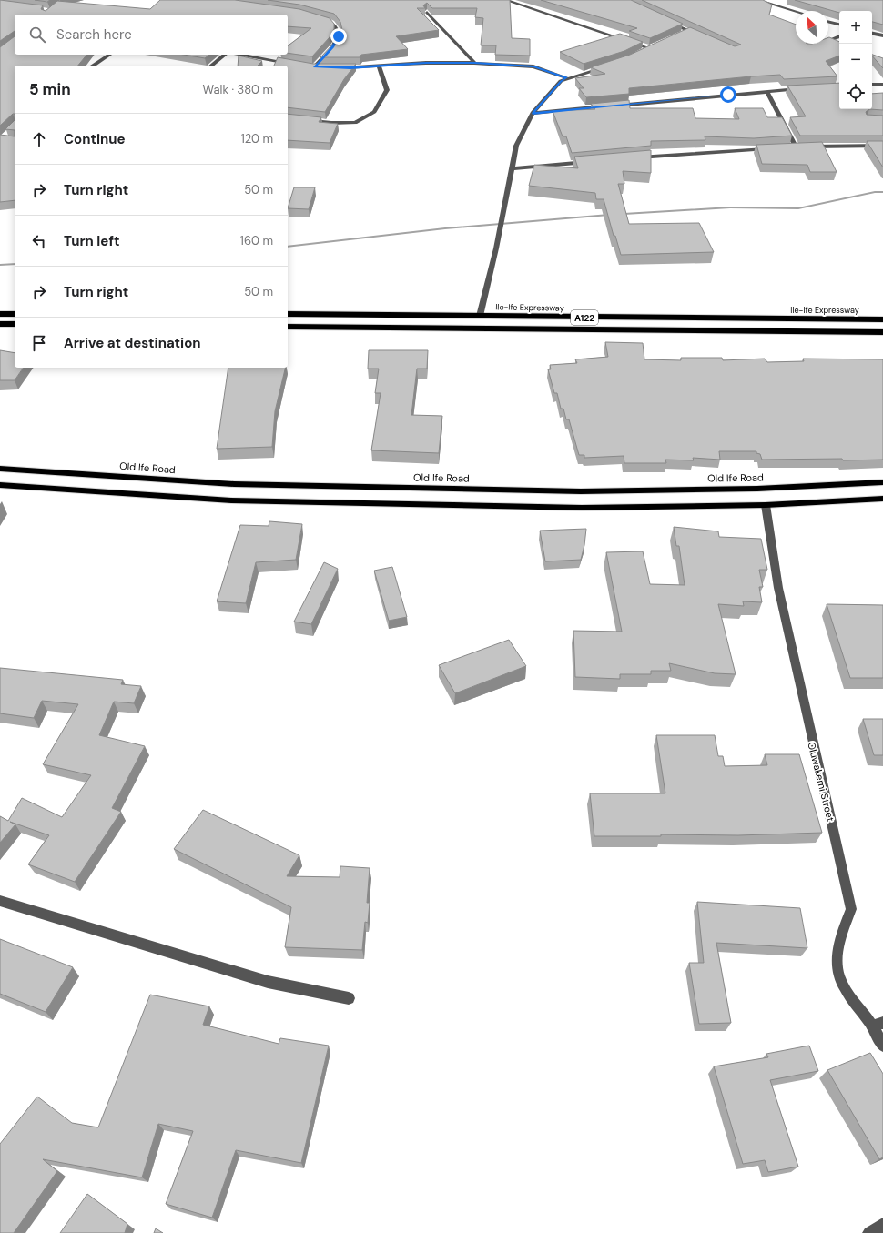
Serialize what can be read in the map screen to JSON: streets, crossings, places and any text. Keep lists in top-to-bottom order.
{
  "streets": {
    "highway": ["Ile-Ife Expressway", "A122"],
    "main road": ["Old Ife Road"],
    "street": ["Oluwakemi Street"]
  },
  "north": "top left",
  "page": {
    "map_buttons": ["+", "−"],
    "search": "Search here",
    "heading": ["5 min", "Walk · 380 m"],
    "list": [
      ["Continue", "120 m"],
      ["Turn right", "50 m"],
      ["Turn left", "160 m"],
      ["Turn right", "50 m"],
      "Arrive at destination"
    ]
  }
}
